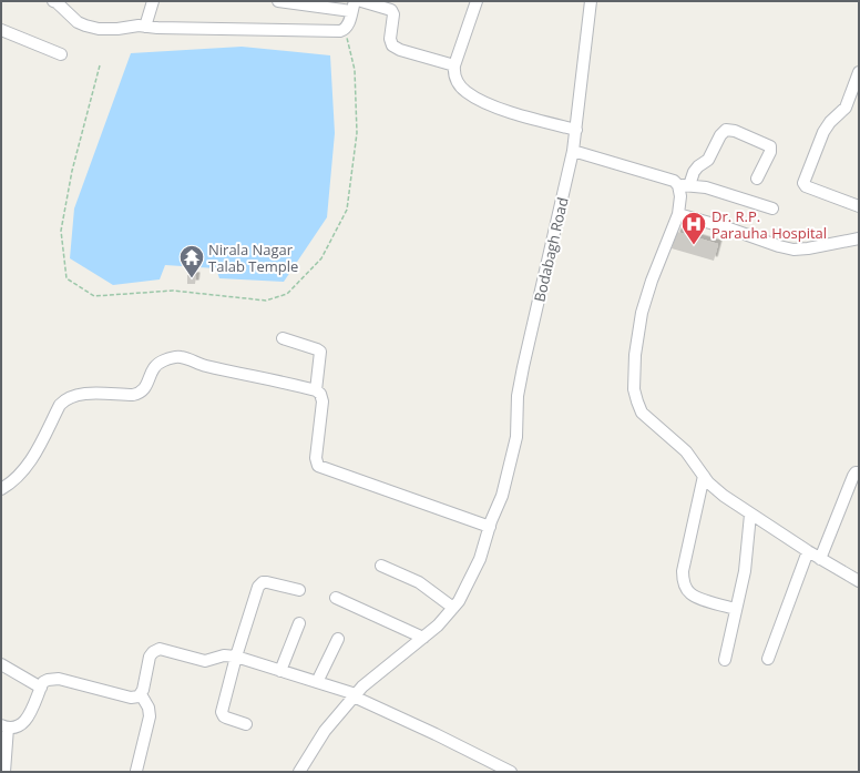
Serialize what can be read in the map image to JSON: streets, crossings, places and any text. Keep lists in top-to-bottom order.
{
  "streets": {
    "street": ["Bodabagh Road"]
  },
  "places": {
    "hospital": ["Dr. R.P. Parauha Hospital"],
    "temple": ["Nirala Nagar Talab Temple"]
  }
}
